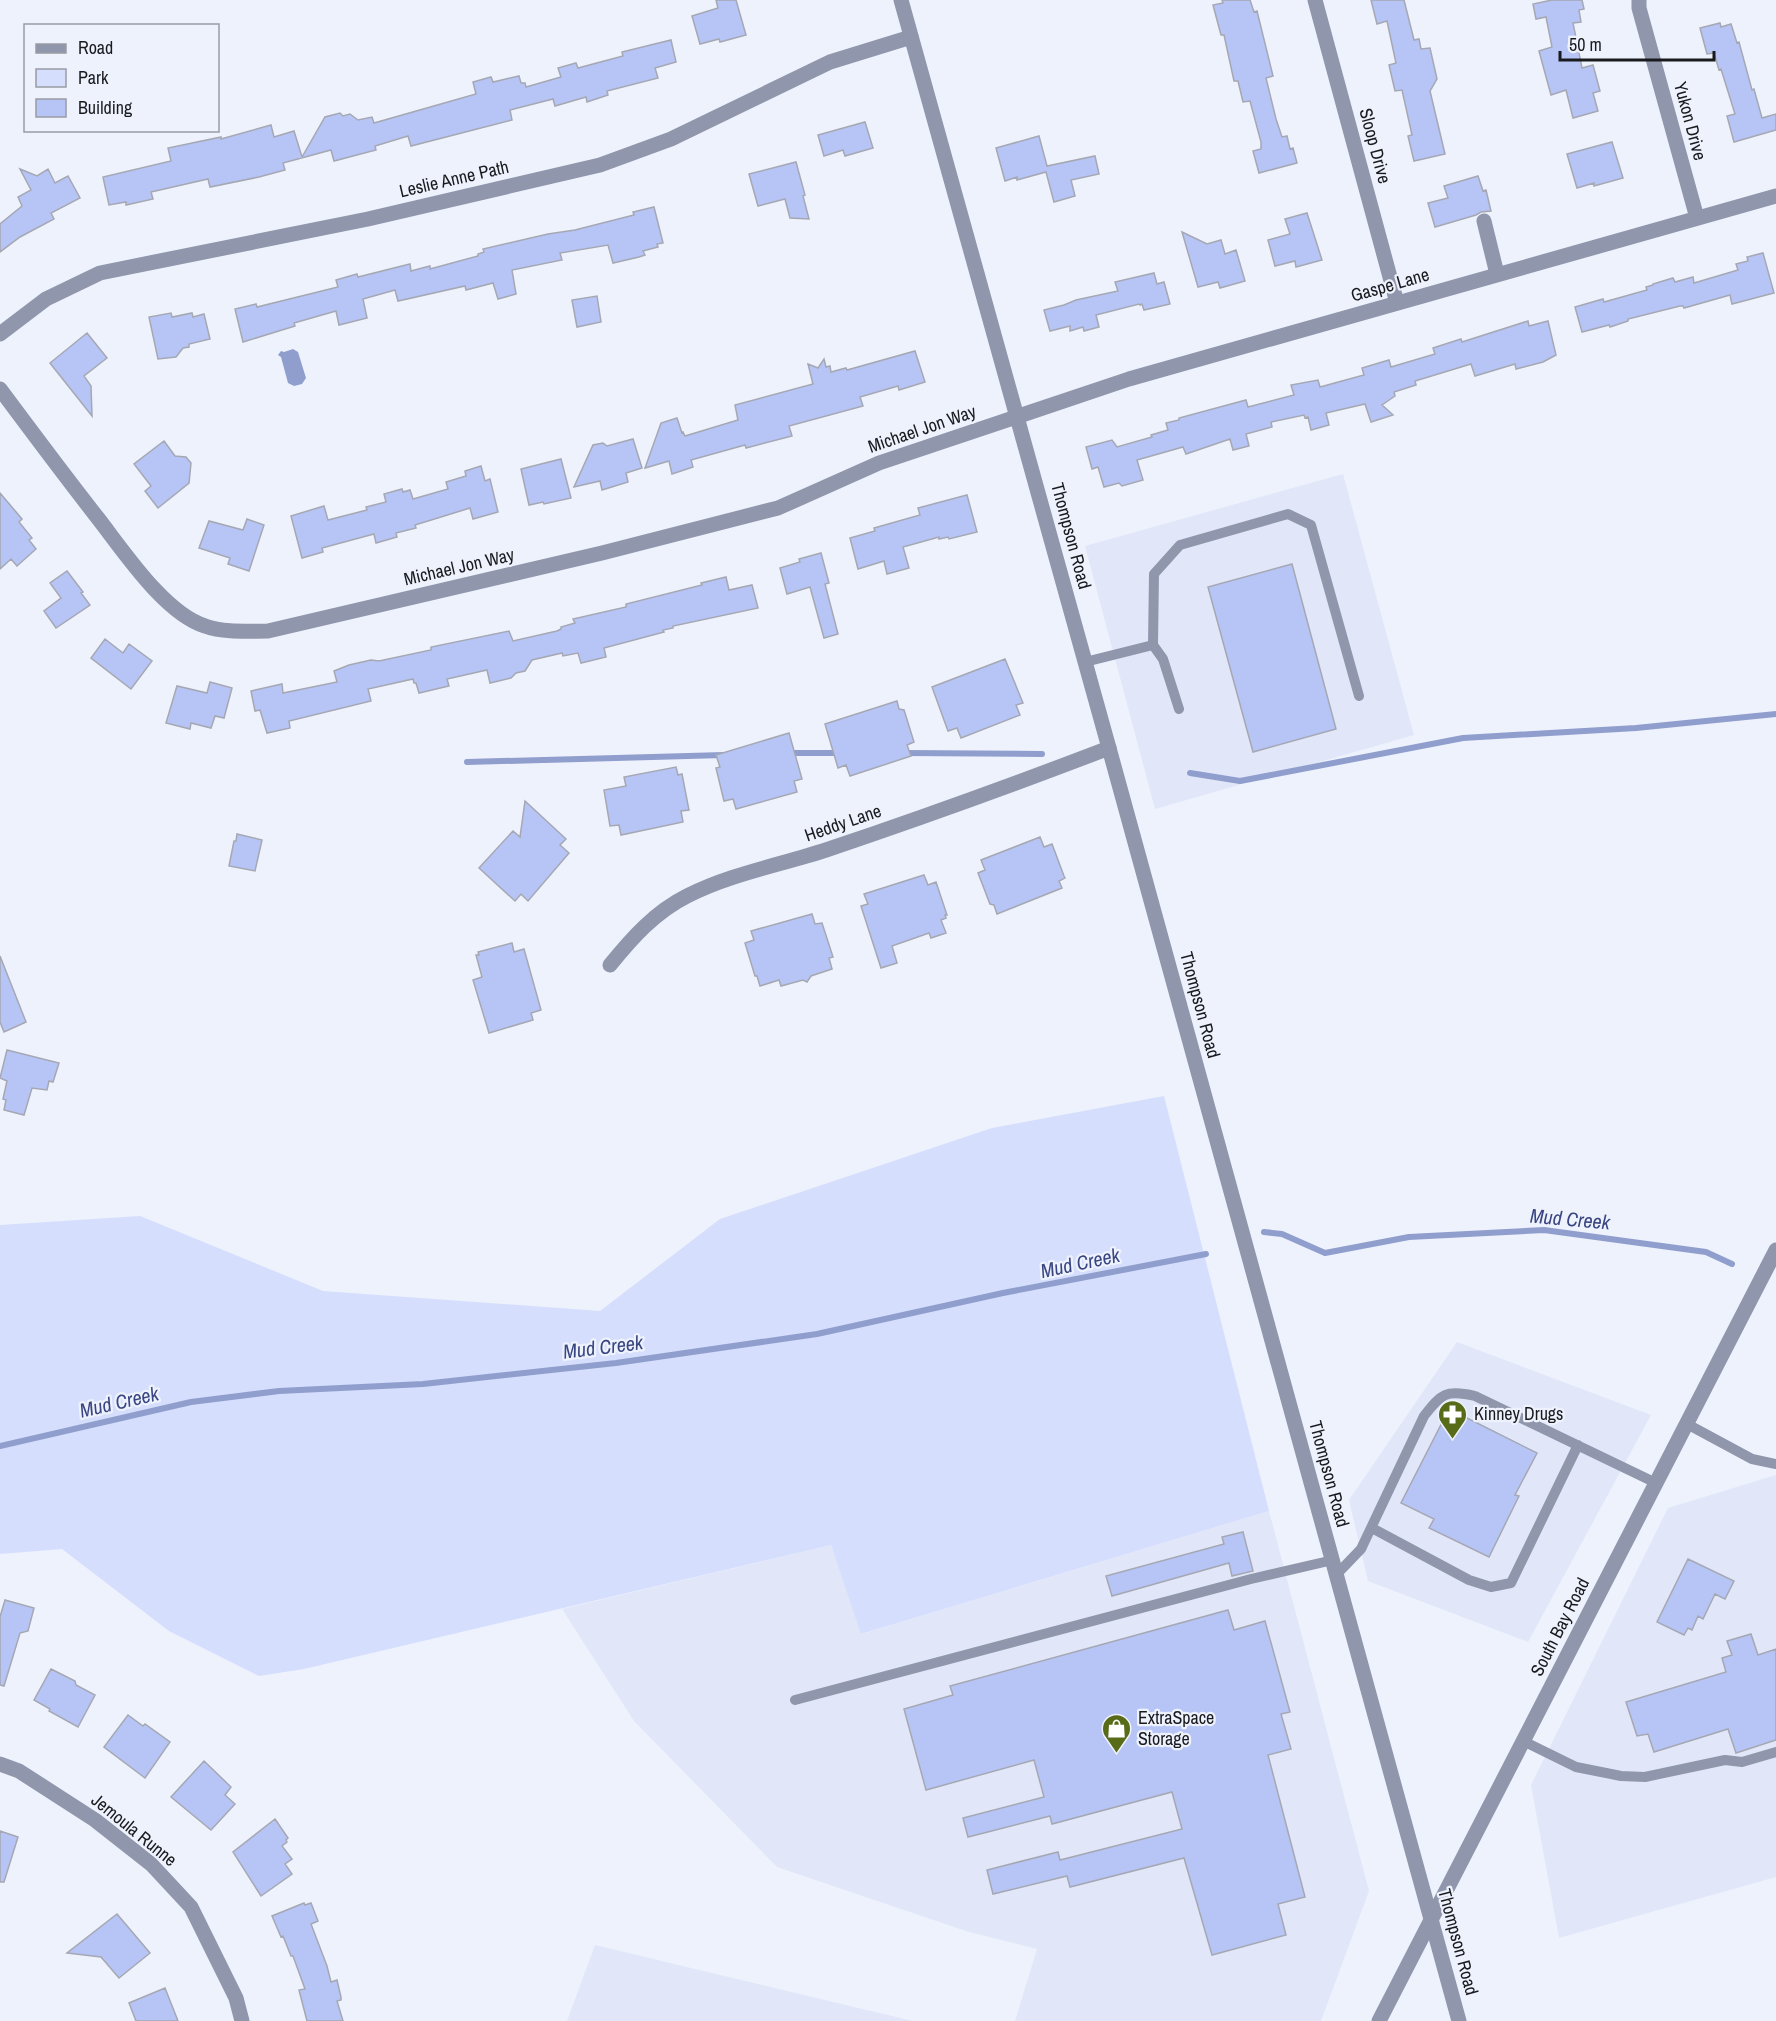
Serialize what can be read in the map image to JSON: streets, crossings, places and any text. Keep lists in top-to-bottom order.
{
  "streets": {
    "street": [
      "Yukon Drive",
      "Sloop Drive",
      "Leslie Anne Path",
      "Gaspe Lane",
      "Michael Jon Way",
      "Thompson Road",
      "Heddy Lane",
      "South Bay Road",
      "Jemoula Runne"
    ]
  },
  "crossings": [
    ["Yukon Drive", "Gaspe Lane"],
    ["Sloop Drive", "Gaspe Lane"],
    ["Leslie Anne Path", "Thompson Road"],
    ["Gaspe Lane", "Michael Jon Way"],
    ["Gaspe Lane", "Thompson Road"],
    ["Michael Jon Way", "Thompson Road"],
    ["Thompson Road", "Heddy Lane"],
    ["Thompson Road", "South Bay Road"]
  ],
  "water": ["Mud Creek"],
  "places": {
    "pharmacy": ["Kinney Drugs"],
    "shop": ["ExtraSpace Storage"]
  },
  "legend": ["Road", "Park", "Building"],
  "scale_bar": "50 m"
}
